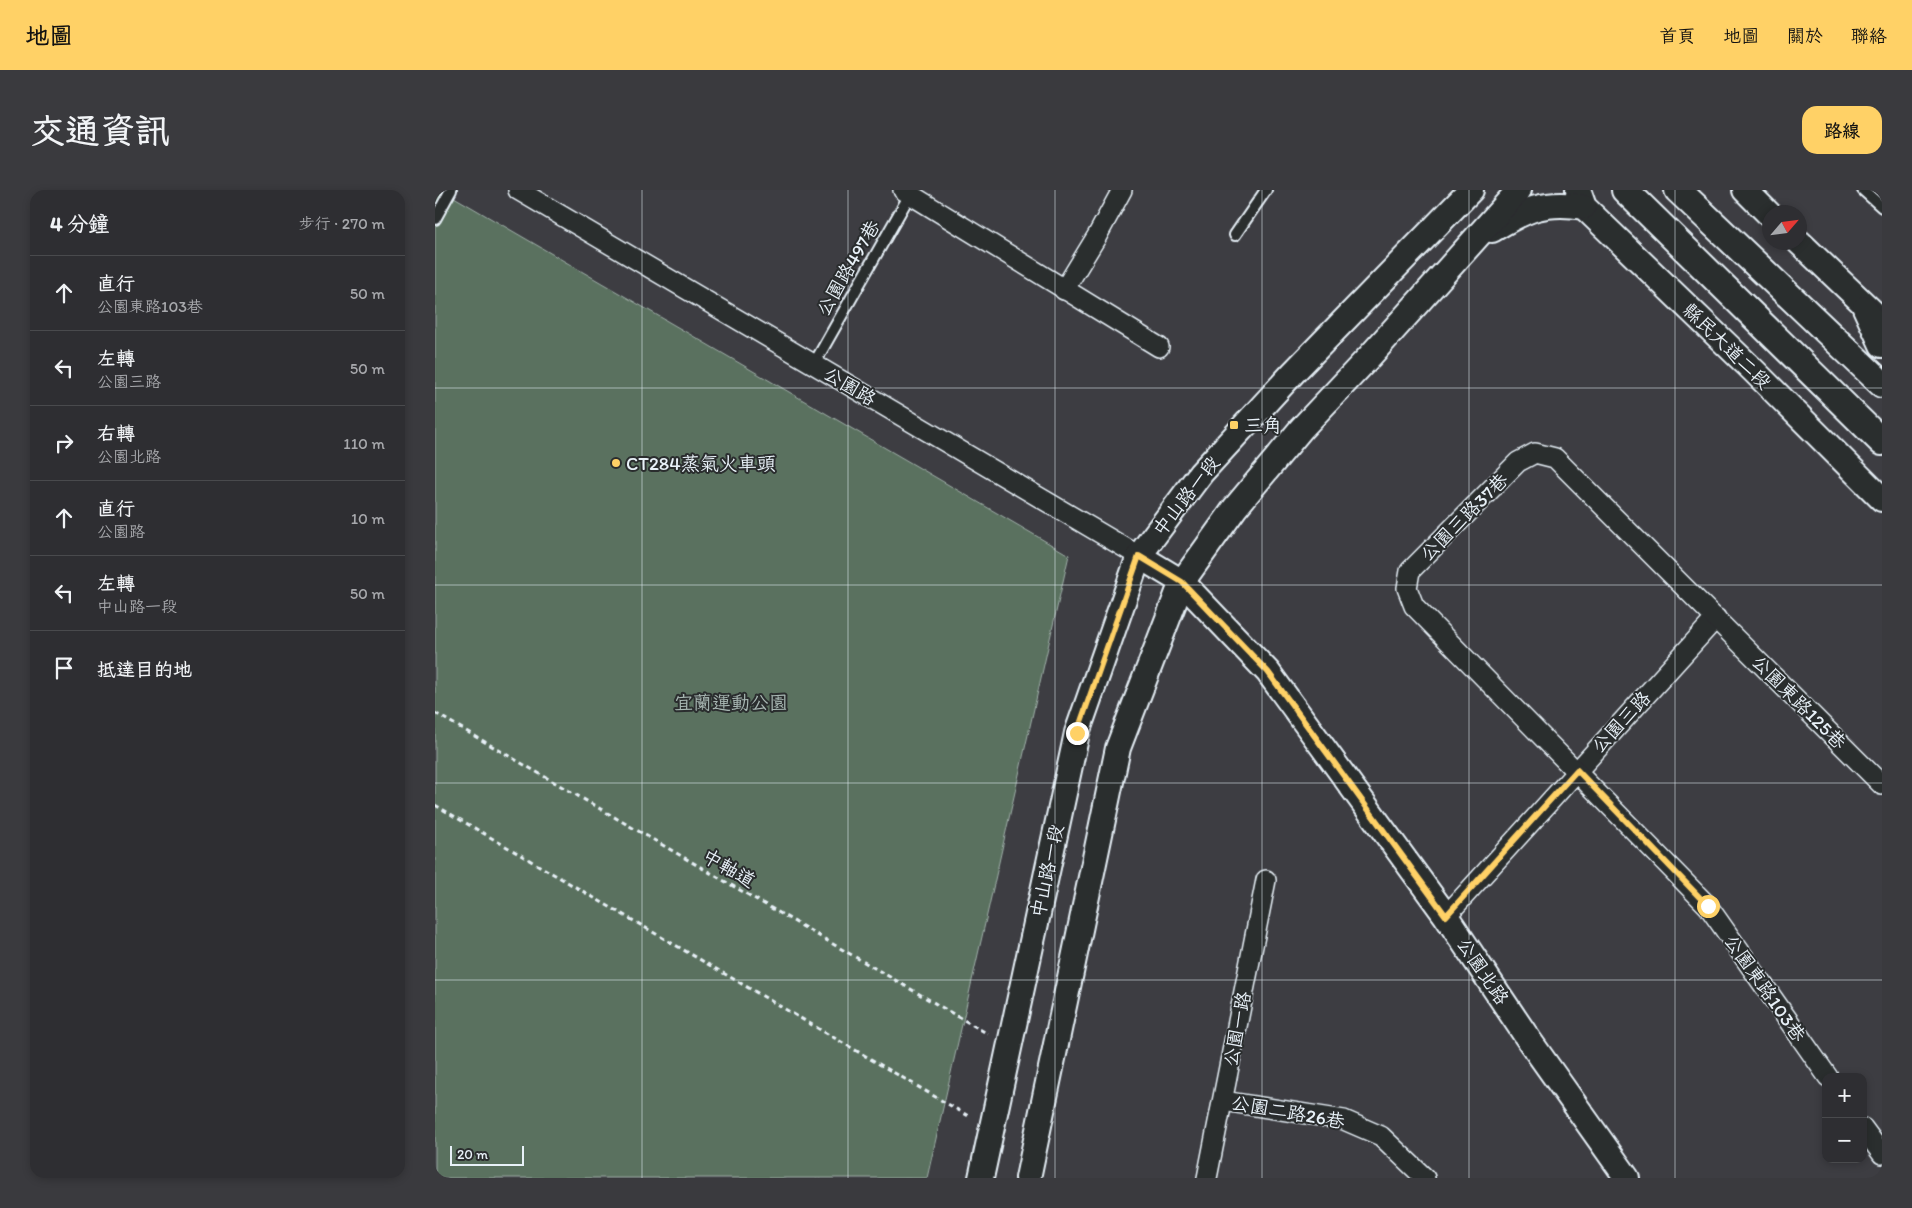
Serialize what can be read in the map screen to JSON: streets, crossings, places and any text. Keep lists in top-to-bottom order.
{
  "streets": {
    "street": [
      "縣民大道二段",
      "公園路",
      "中山路一段",
      "公園三路37巷",
      "公園東路125巷",
      "公園三路",
      "公園北路",
      "公園東路103巷",
      "公園一路",
      "公園二路26巷"
    ],
    "lane": ["公園路497巷"],
    "path": ["中軸道"]
  },
  "crossings": [
    ["公園路497巷", "公園路"],
    ["公園路", "中山路一段"],
    ["公園路", "公園北路"],
    ["中山路一段", "中軸道"],
    ["公園三路37巷", "公園東路125巷"],
    ["公園三路37巷", "公園三路"],
    ["公園三路37巷", "公園東路103巷"],
    ["公園東路125巷", "公園三路"],
    ["公園三路", "公園北路"],
    ["公園三路", "公園東路103巷"],
    ["公園一路", "公園二路26巷"]
  ],
  "parks": ["宜蘭運動公園"],
  "places": {
    "transit": ["三角"],
    "other": ["CT284蒸氣火車頭"]
  },
  "scale_bar": "20 m",
  "north": "top right",
  "page": {
    "header": "地圖",
    "nav": [
      "首頁",
      "地圖",
      "關於",
      "聯絡"
    ],
    "buttons": "路線",
    "title": "交通資訊",
    "heading": ["4 分鐘", "步行 · 270 m"],
    "list": [
      ["直行", "公園東路103巷", "50 m"],
      ["左轉", "公園三路", "50 m"],
      ["右轉", "公園北路", "110 m"],
      ["直行", "公園路", "10 m"],
      ["左轉", "中山路一段", "50 m"],
      "抵達目的地"
    ],
    "map_buttons": ["+", "−"],
    "scale": "20 m"
  }
}
